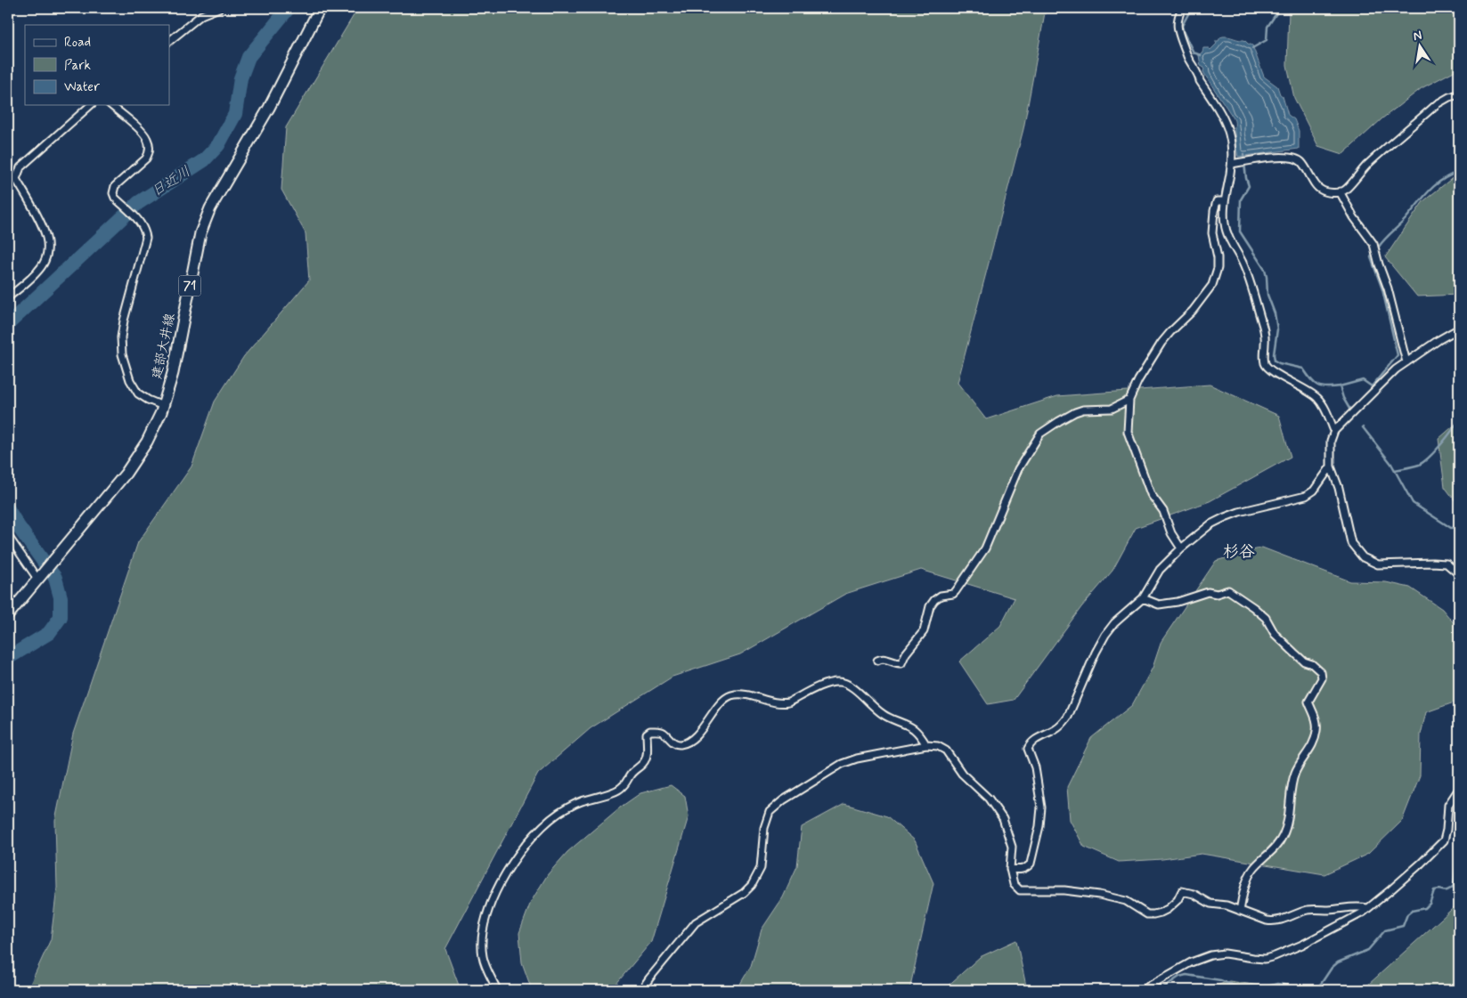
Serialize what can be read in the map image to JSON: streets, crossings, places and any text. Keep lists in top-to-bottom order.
{
  "streets": {
    "main road": ["71", "建部大井線"]
  },
  "districts": ["杉谷"],
  "water": ["日近川"],
  "legend": ["Road", "Park", "Water"],
  "north": "top"
}
